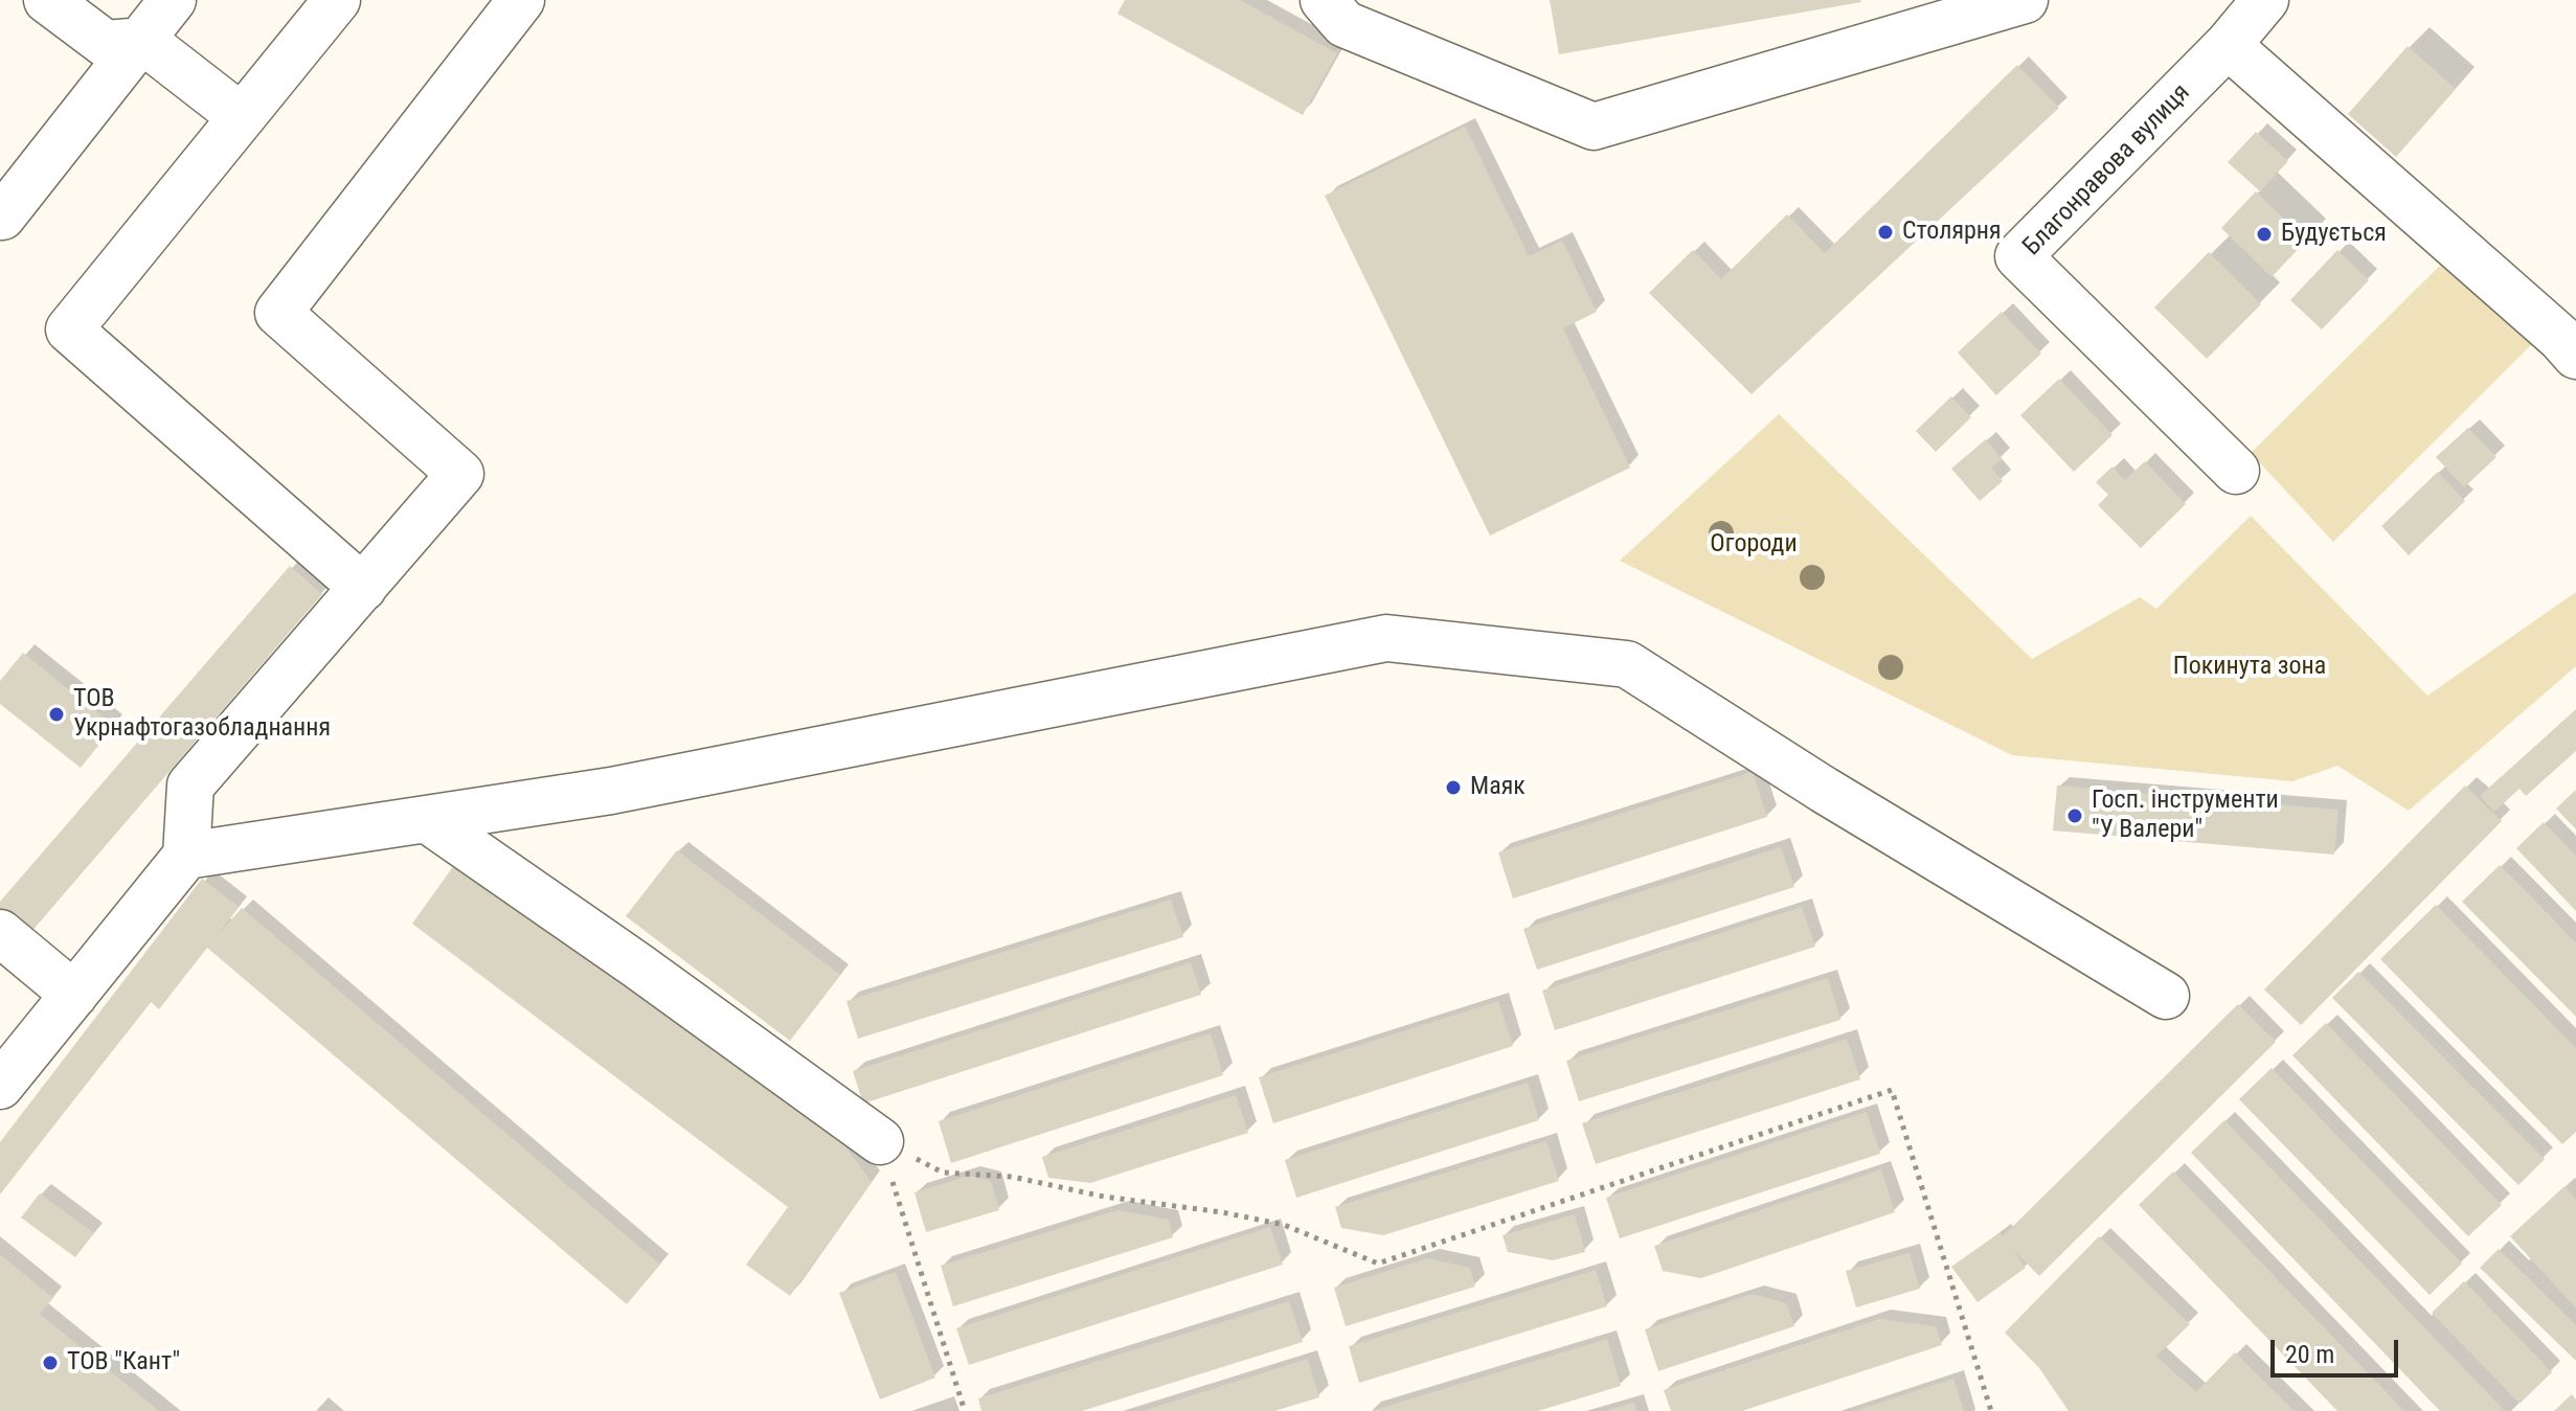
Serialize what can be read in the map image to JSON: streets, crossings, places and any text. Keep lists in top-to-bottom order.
{
  "streets": {
    "street": ["Благонравова вулиця"]
  },
  "parks": ["Огороди", "Покинута зона"],
  "places": [
    "Столярня",
    "Будується",
    "ТОВ Укрнафтогазобладнання",
    "Маяк",
    "Госп. інструменти \"У Валери\"",
    "ТОВ \"Кант\""
  ],
  "scale_bar": "20 m"
}
